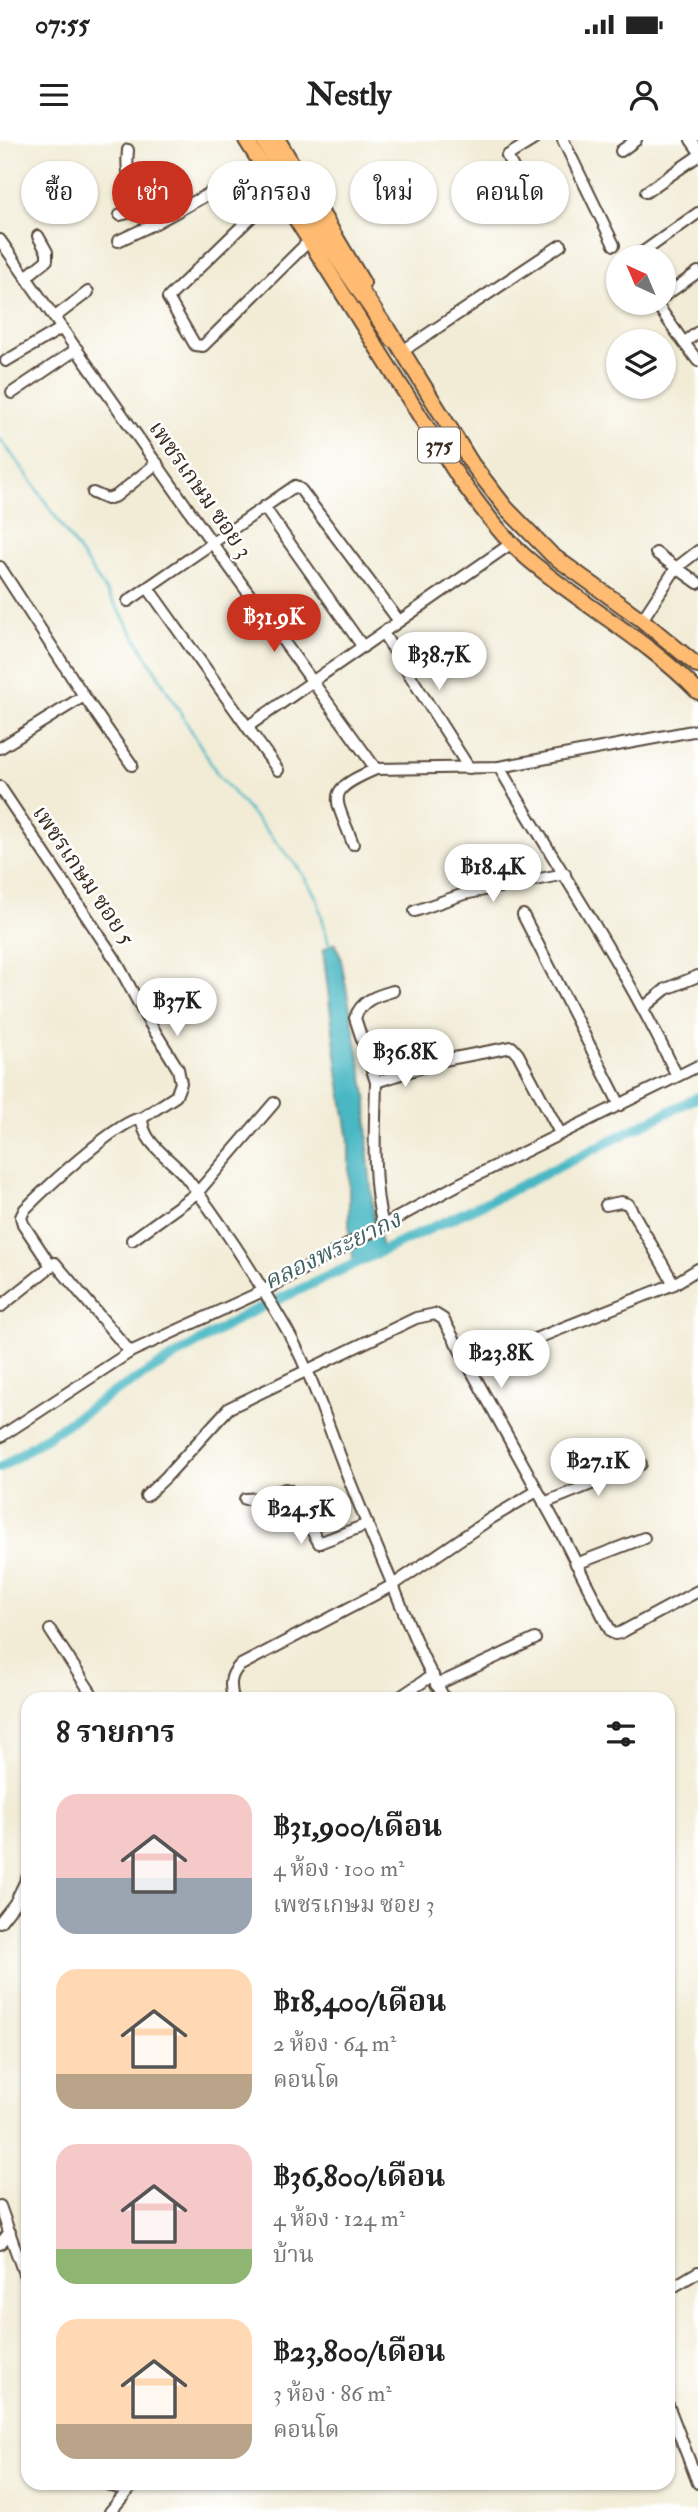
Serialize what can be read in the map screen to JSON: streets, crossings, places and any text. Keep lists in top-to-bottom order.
{
  "streets": {
    "main road": ["375"],
    "street": ["เพชรเกษม ซอย 3", "เพชรเกษม ซอย 5"]
  },
  "water": ["คลองพระยากง"],
  "north": "top left",
  "page": {
    "status": "07:55",
    "header": "Nestly",
    "chip": [
      "ซื้อ",
      "เช่า",
      "ตัวกรอง",
      "ใหม่",
      "คอนโด"
    ],
    "price": [
      "฿31.9K",
      "฿38.7K",
      "฿18.4K",
      "฿37K",
      "฿36.8K",
      "฿23.8K",
      "฿27.1K",
      "฿24.5K"
    ],
    "heading": "8 รายการ",
    "list": [
      {
        "name": "฿31,900/เดือน",
        "note": "4 ห้อง · 100 m² · เพชรเกษม ซอย 3"
      },
      {
        "name": "฿18,400/เดือน",
        "note": "2 ห้อง · 64 m² · คอนโด"
      },
      {
        "name": "฿36,800/เดือน",
        "note": "4 ห้อง · 124 m² · บ้าน"
      },
      {
        "name": "฿23,800/เดือน",
        "note": "3 ห้อง · 86 m² · คอนโด"
      }
    ]
  }
}
